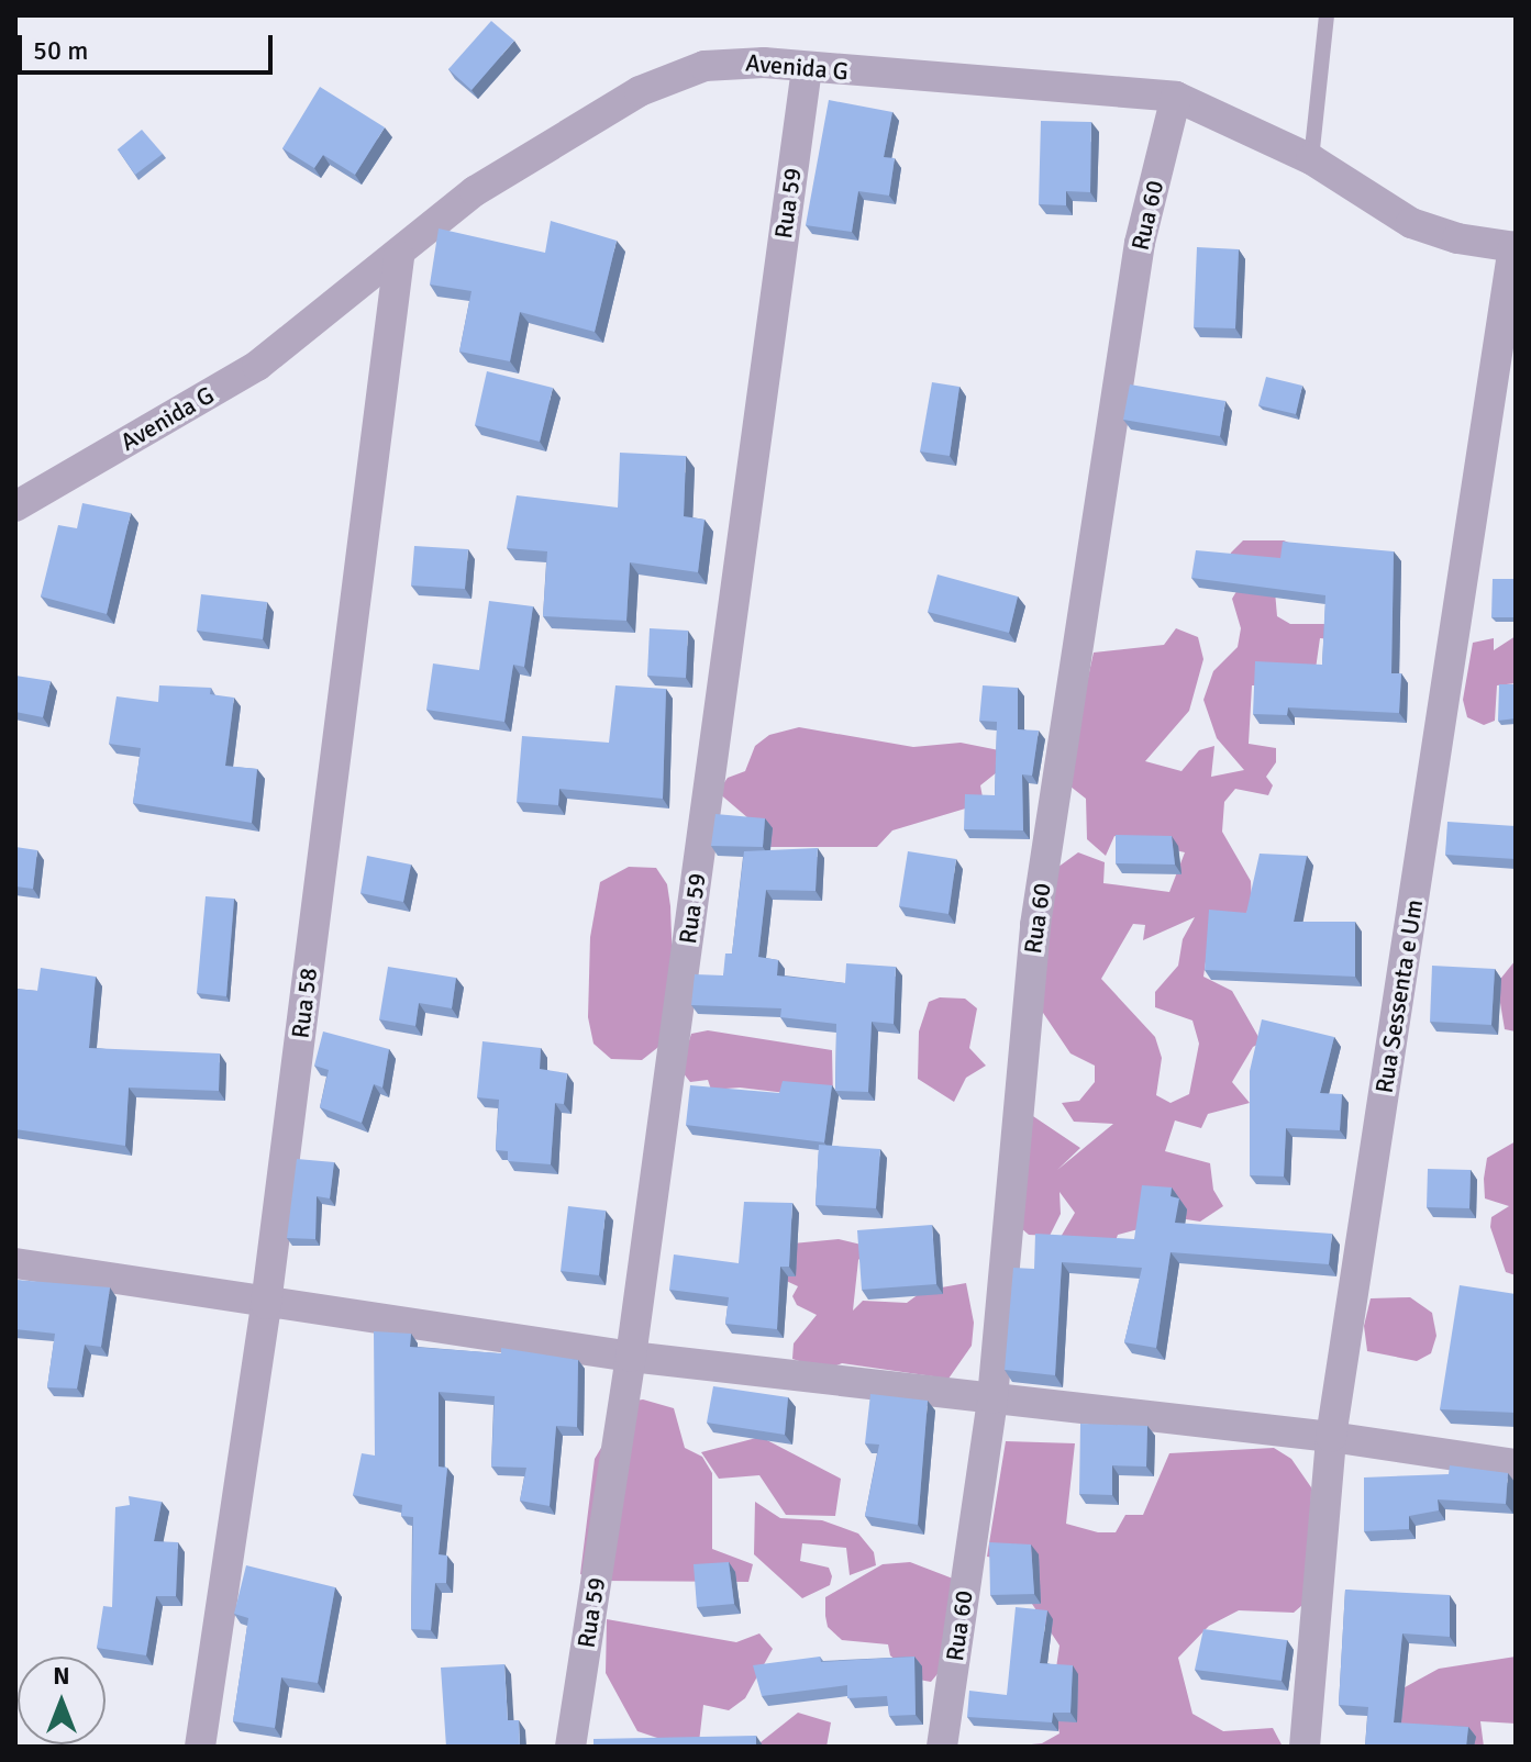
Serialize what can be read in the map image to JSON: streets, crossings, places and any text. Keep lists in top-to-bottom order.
{
  "streets": {
    "street": [
      "Avenida G",
      "Rua 59",
      "Rua 60",
      "Rua Sessenta e Um",
      "Rua 58"
    ]
  },
  "crossings": [
    ["Avenida G", "Rua 59"],
    ["Avenida G", "Rua 60"],
    ["Avenida G", "Rua Sessenta e Um"],
    ["Avenida G", "Rua 58"]
  ],
  "scale_bar": "50 m",
  "north": "top"
}
